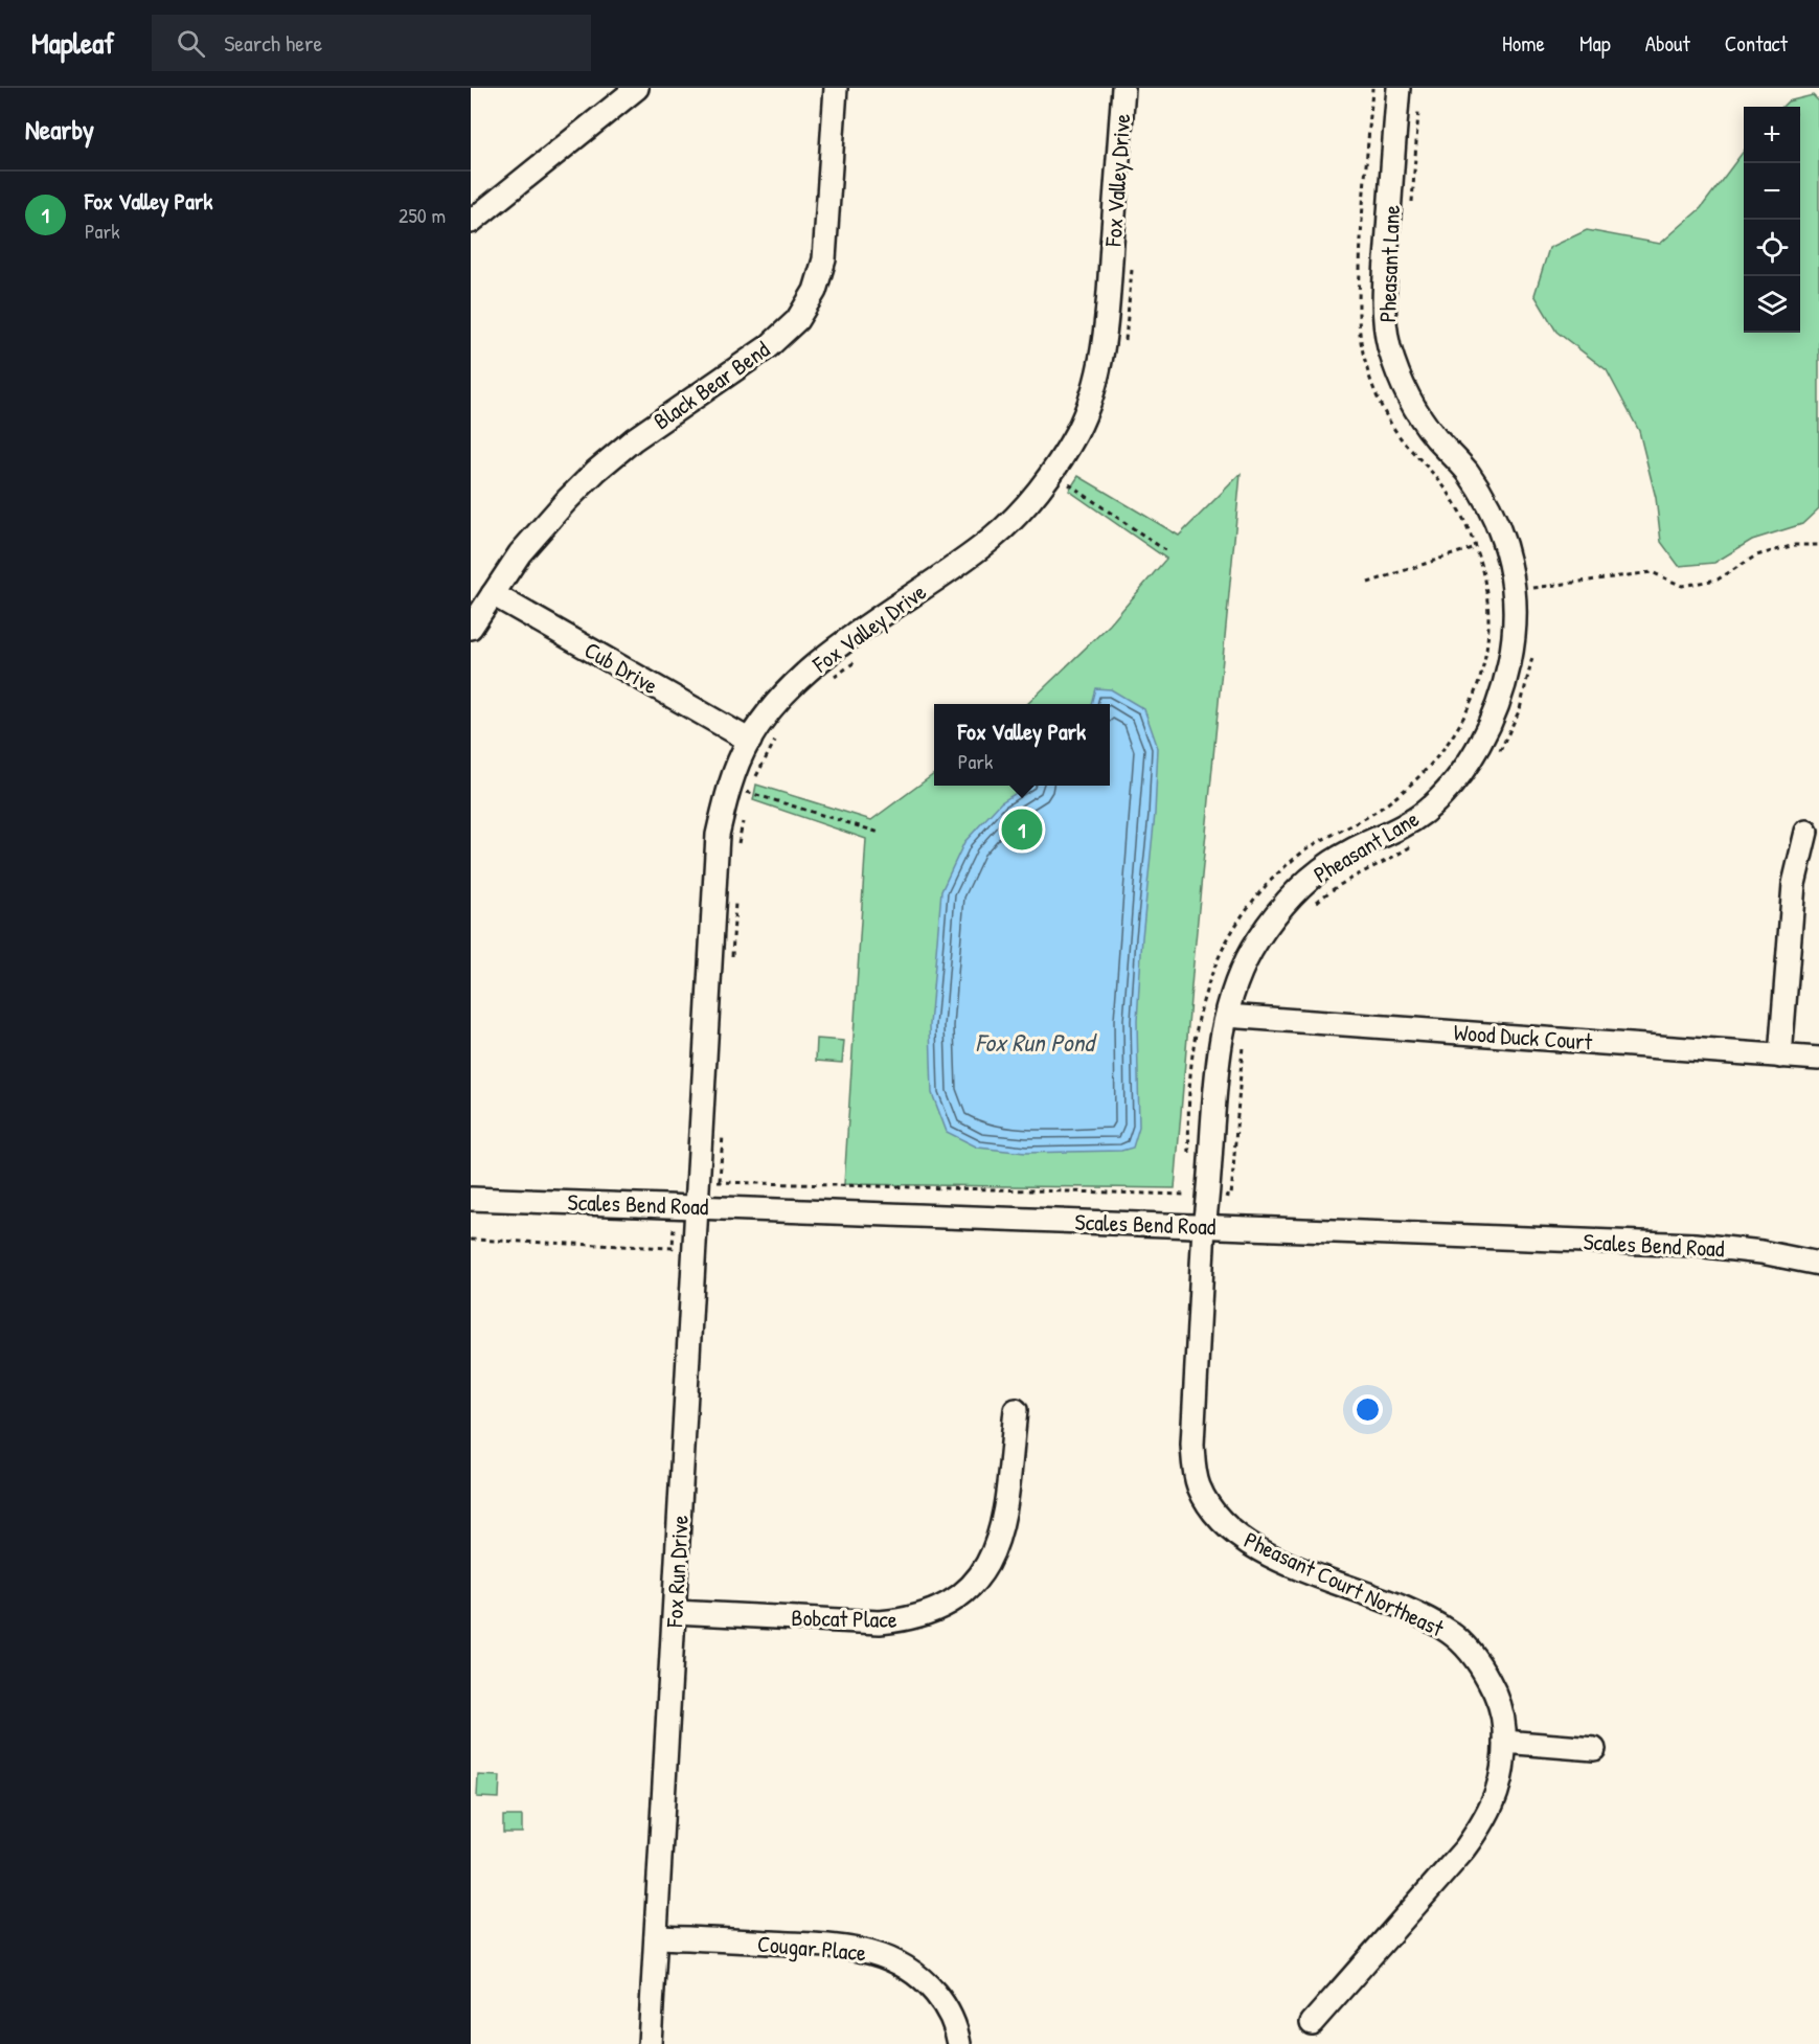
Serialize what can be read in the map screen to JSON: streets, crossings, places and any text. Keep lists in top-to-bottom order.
{
  "streets": {
    "street": [
      "Fox Valley Drive",
      "Pheasant Lane",
      "Black Bear Bend",
      "Cub Drive",
      "Wood Duck Court",
      "Scales Bend Road",
      "Fox Run Drive",
      "Pheasant Court Northeast",
      "Bobcat Place",
      "Cougar Place"
    ]
  },
  "crossings": [
    ["Fox Valley Drive", "Cub Drive"],
    ["Fox Valley Drive", "Scales Bend Road"],
    ["Fox Valley Drive", "Fox Run Drive"],
    ["Pheasant Lane", "Wood Duck Court"],
    ["Pheasant Lane", "Scales Bend Road"],
    ["Pheasant Lane", "Pheasant Court Northeast"],
    ["Black Bear Bend", "Cub Drive"],
    ["Scales Bend Road", "Fox Run Drive"],
    ["Scales Bend Road", "Pheasant Court Northeast"],
    ["Fox Run Drive", "Bobcat Place"],
    ["Fox Run Drive", "Cougar Place"]
  ],
  "water": ["Fox Run Pond"],
  "page": {
    "header": "Mapleaf",
    "search": "Search here",
    "nav": [
      "Home",
      "Map",
      "About",
      "Contact"
    ],
    "heading": "Nearby",
    "map_buttons": ["+", "−"],
    "list": [
      {
        "mark": "1",
        "name": "Fox Valley Park",
        "note": "Park",
        "value": "250 m"
      }
    ],
    "popup": ["Fox Valley Park", "Park"],
    "pins": "1"
  }
}
